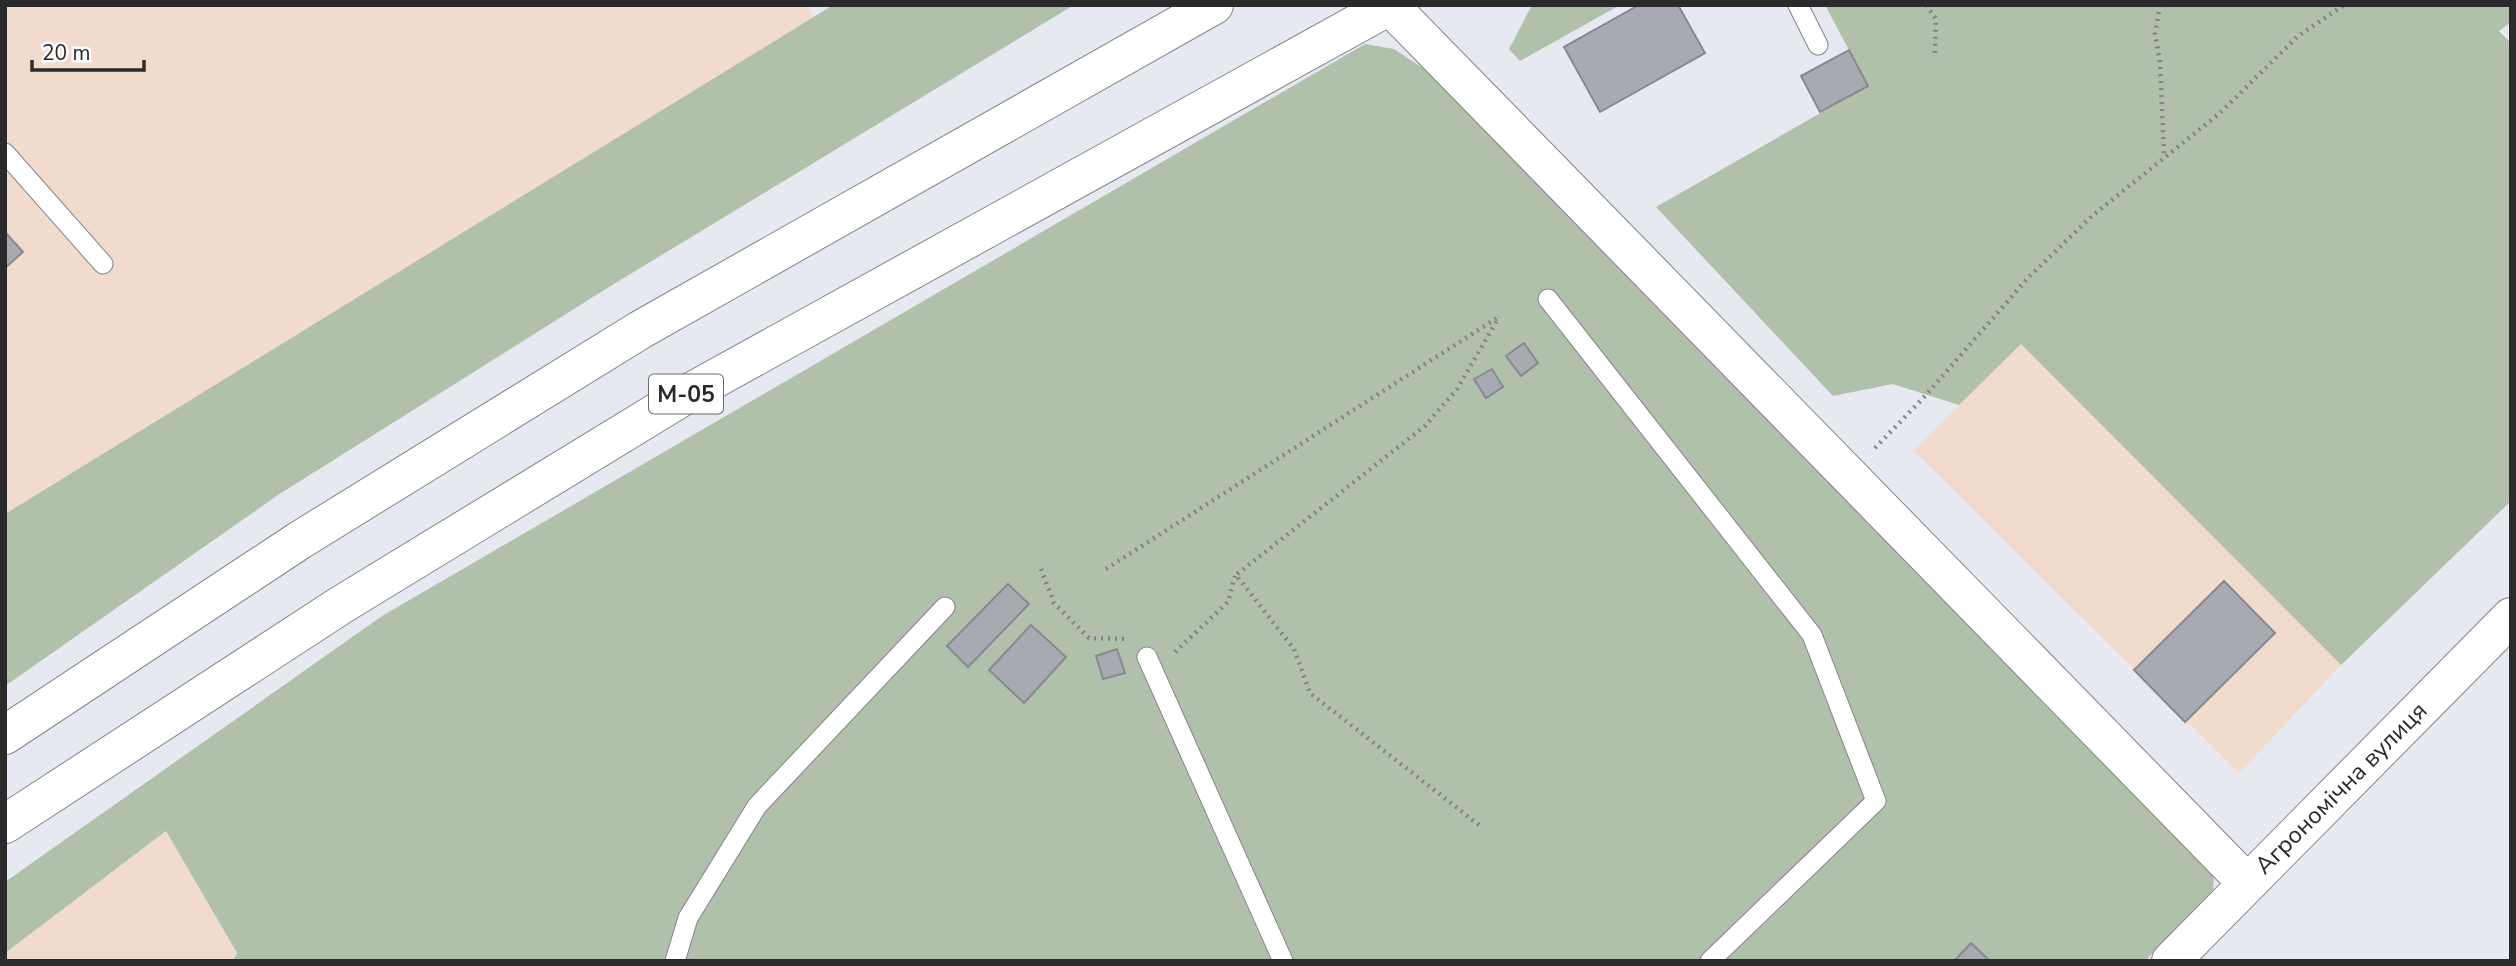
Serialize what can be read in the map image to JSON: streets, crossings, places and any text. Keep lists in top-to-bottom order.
{
  "streets": {
    "main road": ["М-05", "Агрономічна вулиця"]
  },
  "scale_bar": "20 m"
}
